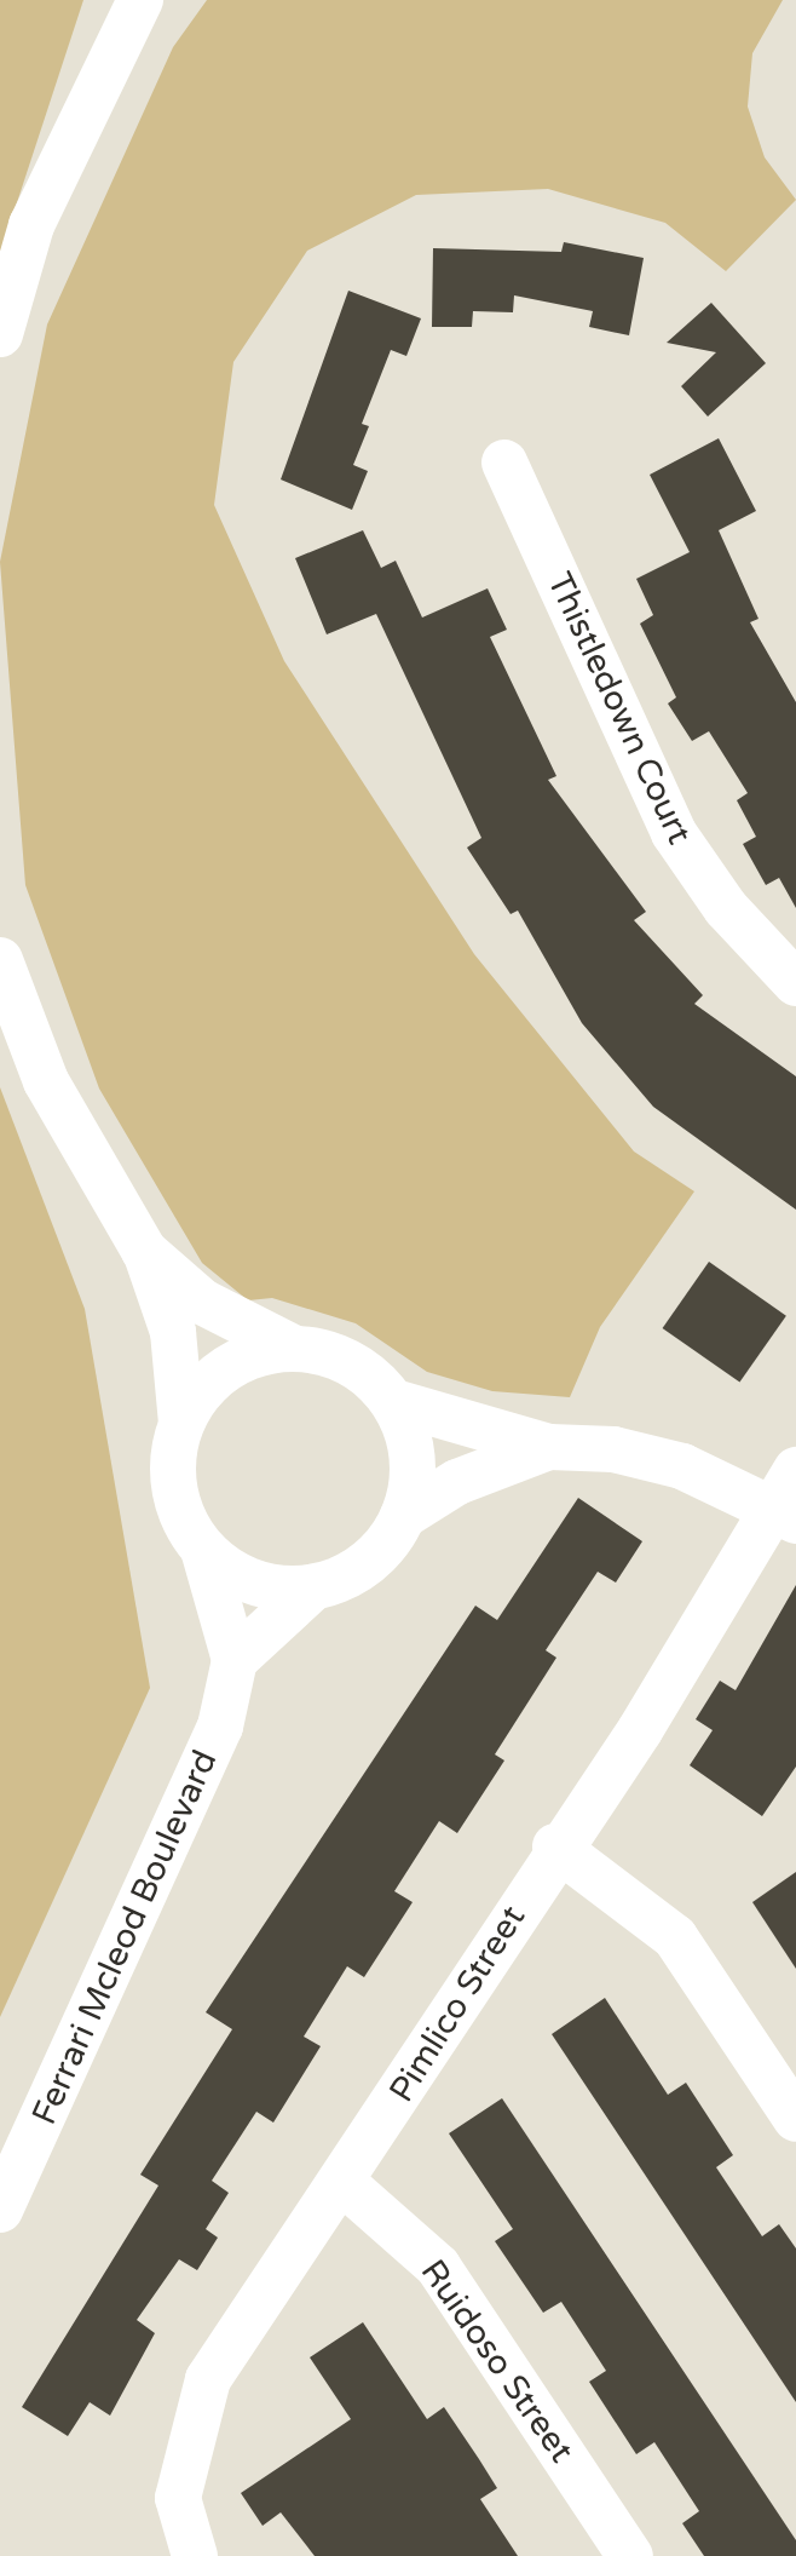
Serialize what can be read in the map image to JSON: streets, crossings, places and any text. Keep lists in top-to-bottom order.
{
  "streets": {
    "street": [
      "Thistledown Court",
      "Ferrari Mcleod Boulevard",
      "Pimlico Street",
      "Ruidoso Street"
    ]
  },
  "crossings": [
    ["Pimlico Street", "Ruidoso Street"]
  ]
}
